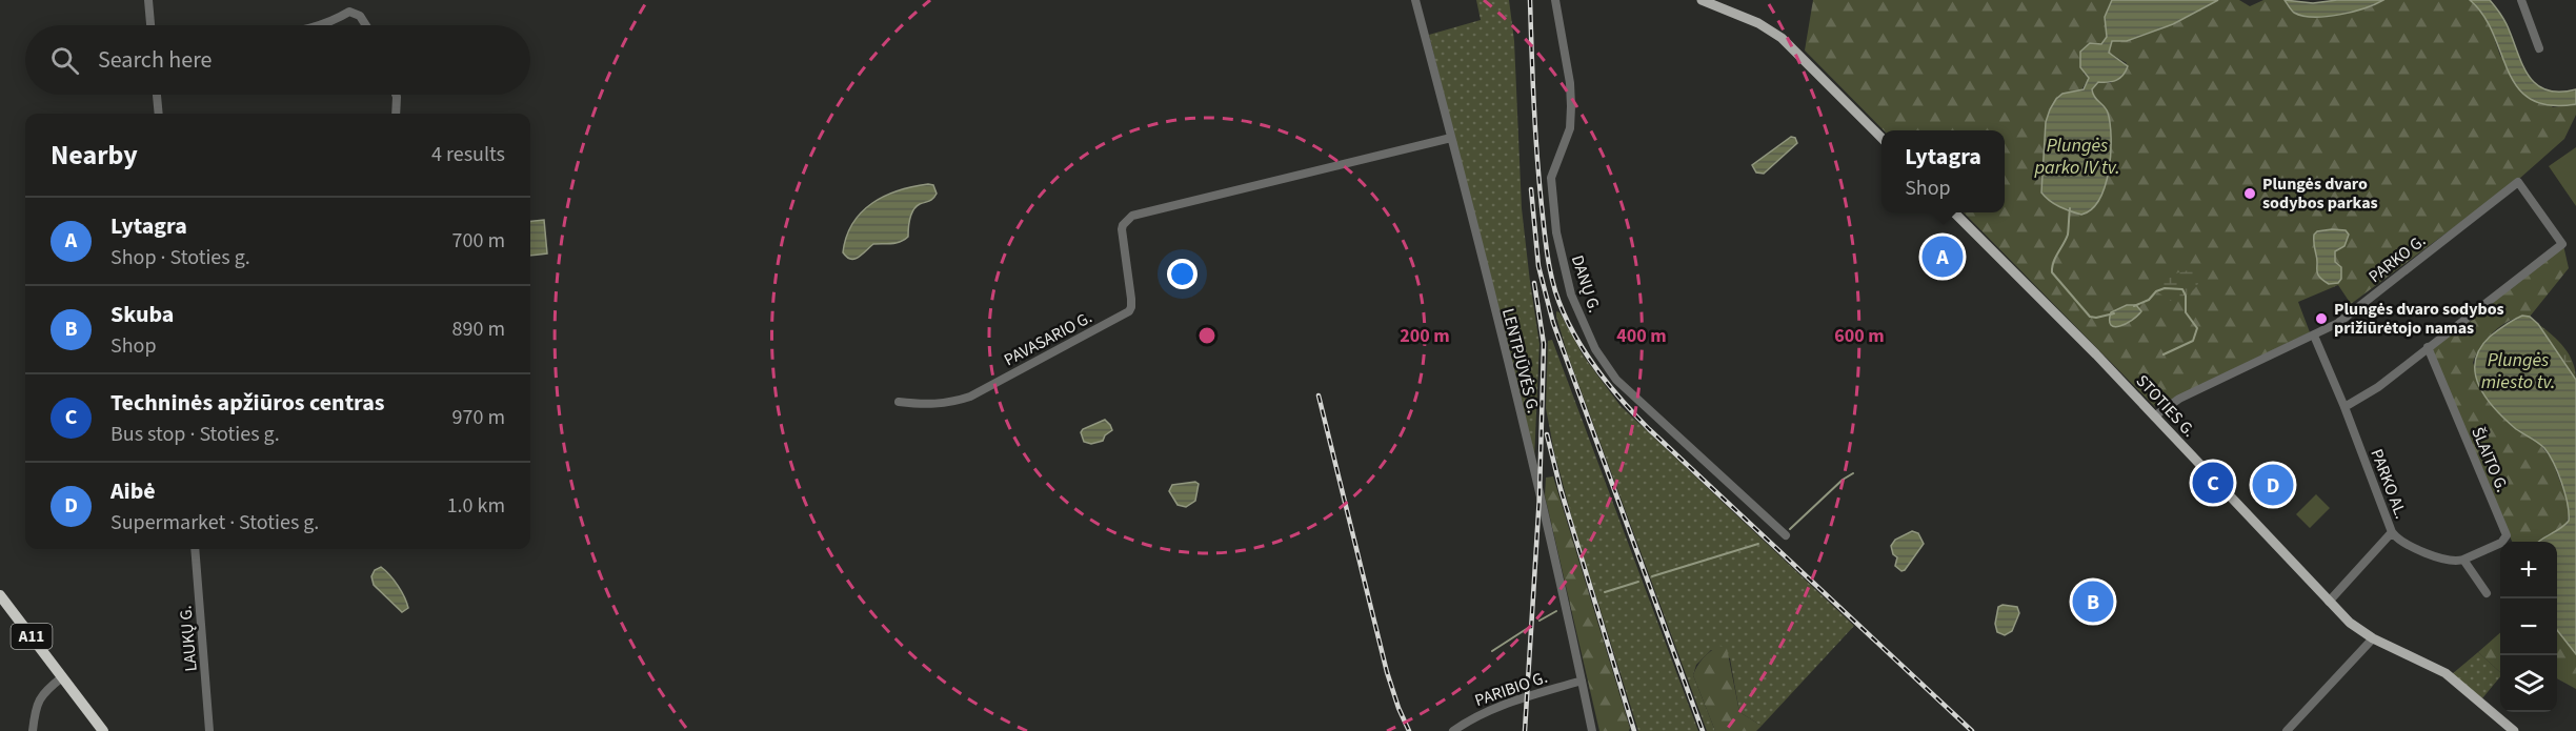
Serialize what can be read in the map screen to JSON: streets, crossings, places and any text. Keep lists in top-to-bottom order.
{
  "streets": {
    "highway": ["A11"],
    "main road": ["STOTIES G."],
    "street": [
      "PARKO G.",
      "DANŲ G.",
      "PAVASARIO G.",
      "LENTPJŪVĖS G.",
      "ŠLAITO G.",
      "PARKO AL.",
      "LAUKŲ G.",
      "PARIBIO G."
    ]
  },
  "crossings": [
    ["PARKO G.", "STOTIES G."],
    ["PARKO G.", "ŠLAITO G."],
    ["PARKO G.", "PARKO AL."],
    ["PAVASARIO G.", "LENTPJŪVĖS G."],
    ["LENTPJŪVĖS G.", "PARIBIO G."],
    ["ŠLAITO G.", "PARKO AL."]
  ],
  "water": ["Plungės parko IV tv.", "Plungės miesto tv."],
  "places": ["Plungės dvaro sodybos parkas", "Plungės dvaro sodybos prižiūrėtojo namas"],
  "page": {
    "search": "Search here",
    "heading": ["Nearby", "4 results"],
    "popup": ["Lytagra", "Shop"],
    "list": [
      {
        "mark": "A",
        "name": "Lytagra",
        "note": "Shop · Stoties g.",
        "value": "700 m"
      },
      {
        "mark": "B",
        "name": "Skuba",
        "note": "Shop",
        "value": "890 m"
      },
      {
        "mark": "C",
        "name": "Techninės apžiūros centras",
        "note": "Bus stop · Stoties g.",
        "value": "970 m"
      },
      {
        "mark": "D",
        "name": "Aibė",
        "note": "Supermarket · Stoties g.",
        "value": "1.0 km"
      }
    ],
    "pins": [
      "A",
      "C",
      "D",
      "B"
    ],
    "map_buttons": ["+", "−"]
  },
  "rings": ["200 m", "400 m", "600 m"]
}
